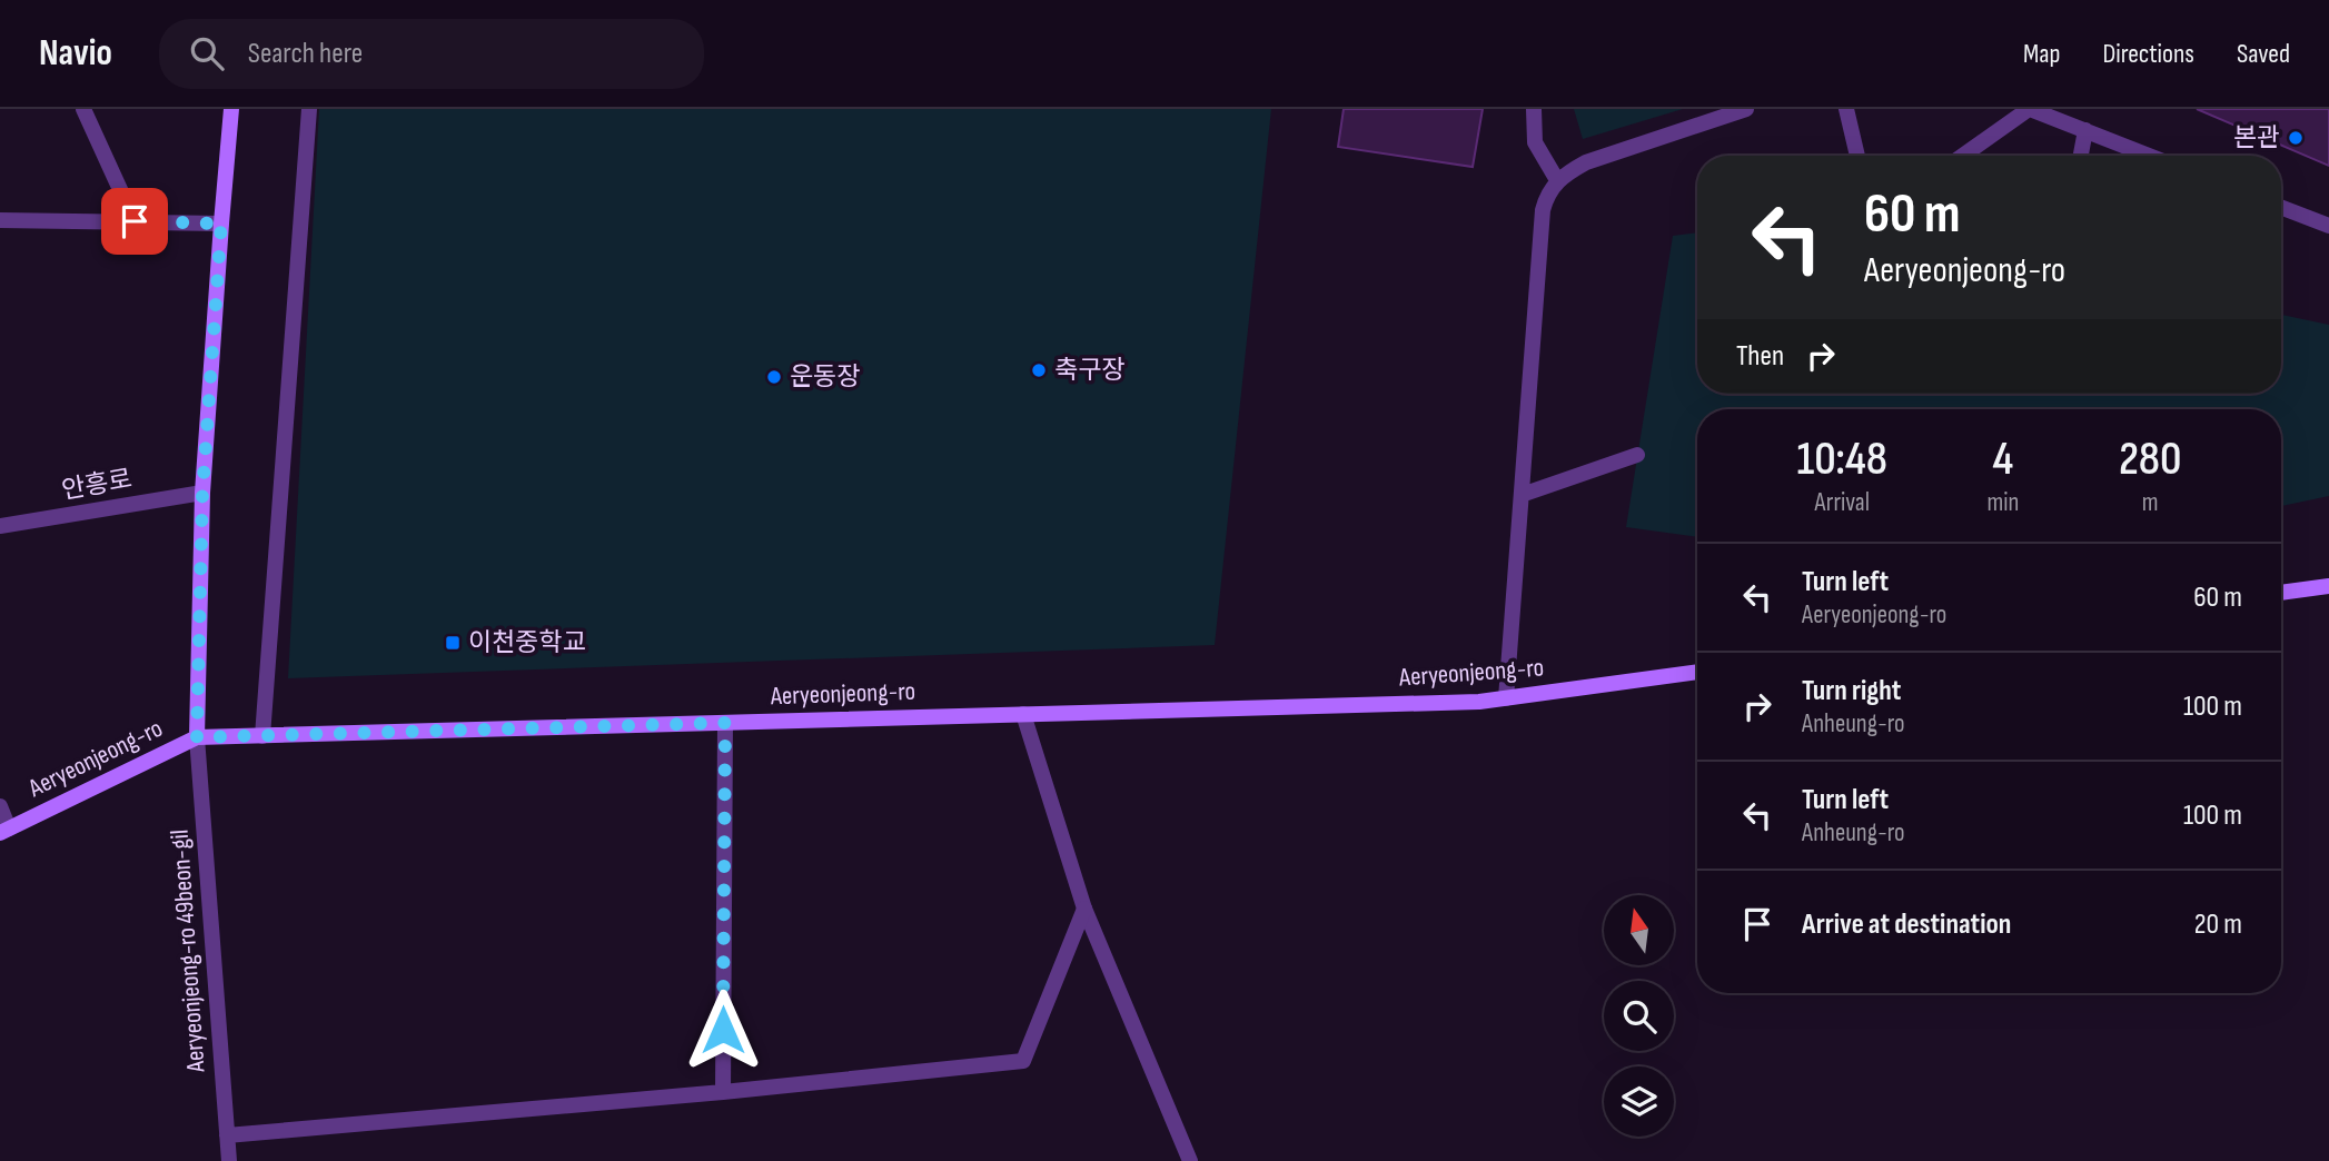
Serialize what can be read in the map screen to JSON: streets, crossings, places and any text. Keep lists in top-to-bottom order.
{
  "streets": {
    "street": ["안흥로", "Aeryeonjeong-ro", "Aeryeonjeong-ro 49beon-gil"]
  },
  "crossings": [
    ["Aeryeonjeong-ro", "Aeryeonjeong-ro 49beon-gil"]
  ],
  "places": {
    "other": ["본관", "축구장", "운동장"],
    "transit": ["이천중학교"]
  },
  "north": "top",
  "page": {
    "header": "Navio",
    "search": "Search here",
    "nav": ["Map", "Directions", "Saved"],
    "turn": ["60 m", "Aeryeonjeong-ro"],
    "then": "Then",
    "eta": [
      "10:48",
      "Arrival",
      "4",
      "min",
      "280",
      "m"
    ],
    "list": [
      {
        "name": "Turn left",
        "note": "Aeryeonjeong-ro",
        "value": "60 m"
      },
      {
        "name": "Turn right",
        "note": "Anheung-ro",
        "value": "100 m"
      },
      {
        "name": "Turn left",
        "note": "Anheung-ro",
        "value": "100 m"
      },
      {
        "name": "Arrive at destination",
        "value": "20 m"
      }
    ]
  }
}
